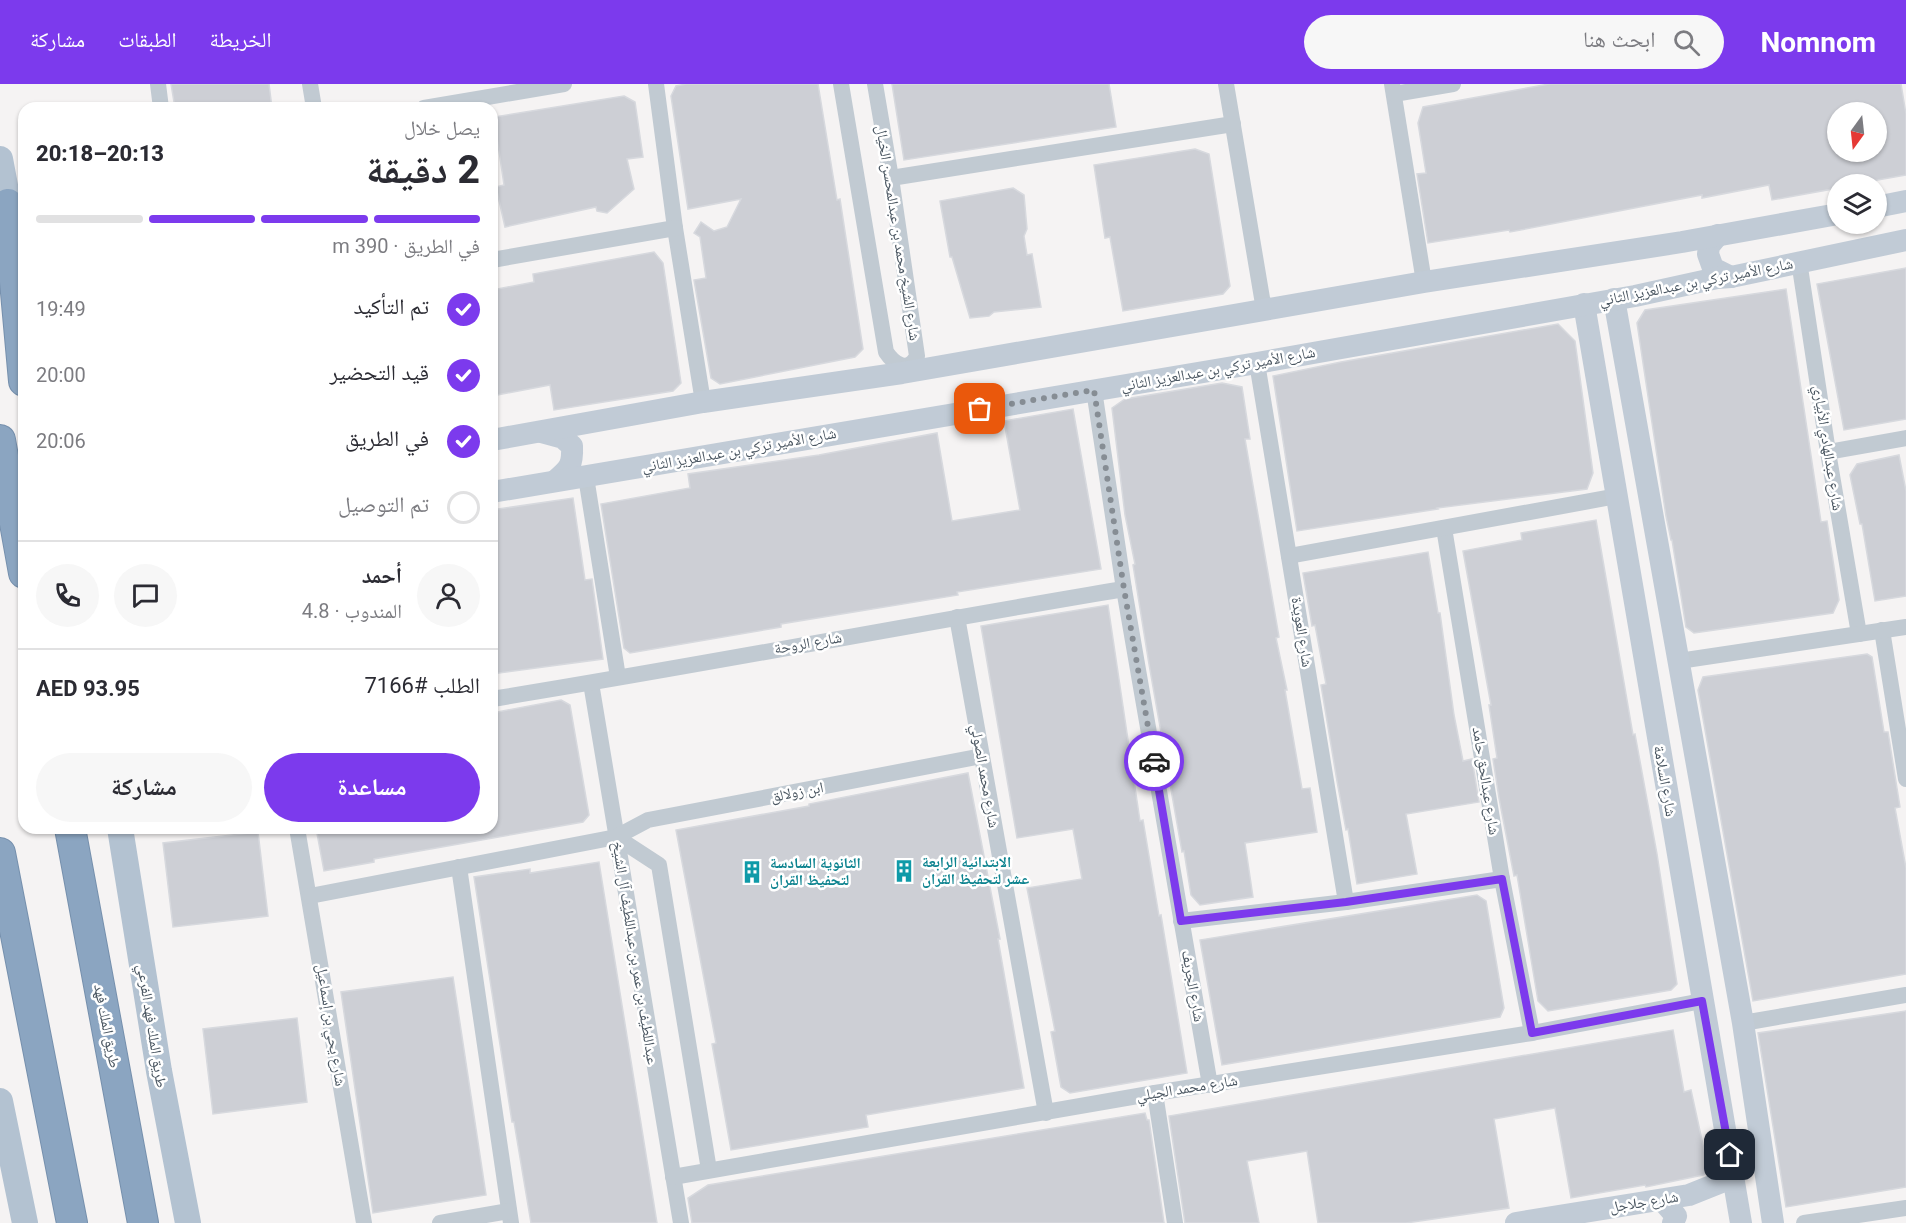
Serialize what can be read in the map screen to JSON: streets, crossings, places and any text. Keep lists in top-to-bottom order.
{
  "streets": {
    "highway": ["طريق الملك فهد"],
    "main road": ["طريق الملك فهد الفرعي"],
    "street": [
      "شارع الشيخ محمد بن عبدالمحسن الخيال",
      "شارع الأمير تركي بن عبدالعزيز الثاني",
      "شارع عبدالهادي الأبياري",
      "شارع العويدة",
      "شارع الروحة",
      "شارع محمد الصولي",
      "شارع عبدالحق حامد",
      "شارع السلامة",
      "ابن زولالق",
      "عبداللطيف بن عمر بن عبداللطيف آل الشيخ",
      "شارع الجريف",
      "شارع يحي بن إسماعيل",
      "شارع محمد الجيلي",
      "شارع جلاجل"
    ]
  },
  "crossings": [
    ["شارع الأمير تركي بن عبدالعزيز الثاني", "شارع عبدالهادي الأبياري"],
    ["شارع الأمير تركي بن عبدالعزيز الثاني", "شارع العويدة"],
    ["شارع الأمير تركي بن عبدالعزيز الثاني", "شارع السلامة"],
    ["شارع الأمير تركي بن عبدالعزيز الثاني", "شارع الجريف"],
    ["شارع الروحة", "شارع محمد الصولي"],
    ["شارع الروحة", "عبداللطيف بن عمر بن عبداللطيف آل الشيخ"],
    ["شارع الروحة", "شارع الجريف"],
    ["شارع محمد الصولي", "ابن زولالق"],
    ["شارع محمد الصولي", "شارع محمد الجيلي"],
    ["شارع عبدالحق حامد", "شارع محمد الجيلي"],
    ["شارع السلامة", "شارع محمد الجيلي"],
    ["شارع السلامة", "شارع جلاجل"],
    ["ابن زولالق", "عبداللطيف بن عمر بن عبداللطيف آل الشيخ"],
    ["ابن زولالق", "شارع يحي بن إسماعيل"],
    ["عبداللطيف بن عمر بن عبداللطيف آل الشيخ", "شارع محمد الجيلي"],
    ["شارع الجريف", "شارع محمد الجيلي"]
  ],
  "places": {
    "building": ["الابتدائية الرابعة عشر لتحفيظ القران", "الثانوية السادسة لتحفيظ القران"]
  },
  "north": "bottom",
  "page": {
    "header": "Nomnom",
    "search": "ابحث هنا",
    "nav": ["الخريطة", "الطبقات", "مشاركة"],
    "heading": ["2 دقيقة", "يصل خلال", "20:13–20:18"],
    "panel": [
      "أحمد",
      "المندوب · 4.8",
      "الطلب #7166",
      "AED 93.95"
    ],
    "bar": "في الطريق · 390 m",
    "list": [
      ["تم التأكيد", "19:49"],
      ["قيد التحضير", "20:00"],
      ["في الطريق", "20:06"],
      "تم التوصيل"
    ],
    "buttons": ["مساعدة", "مشاركة"]
  }
}
